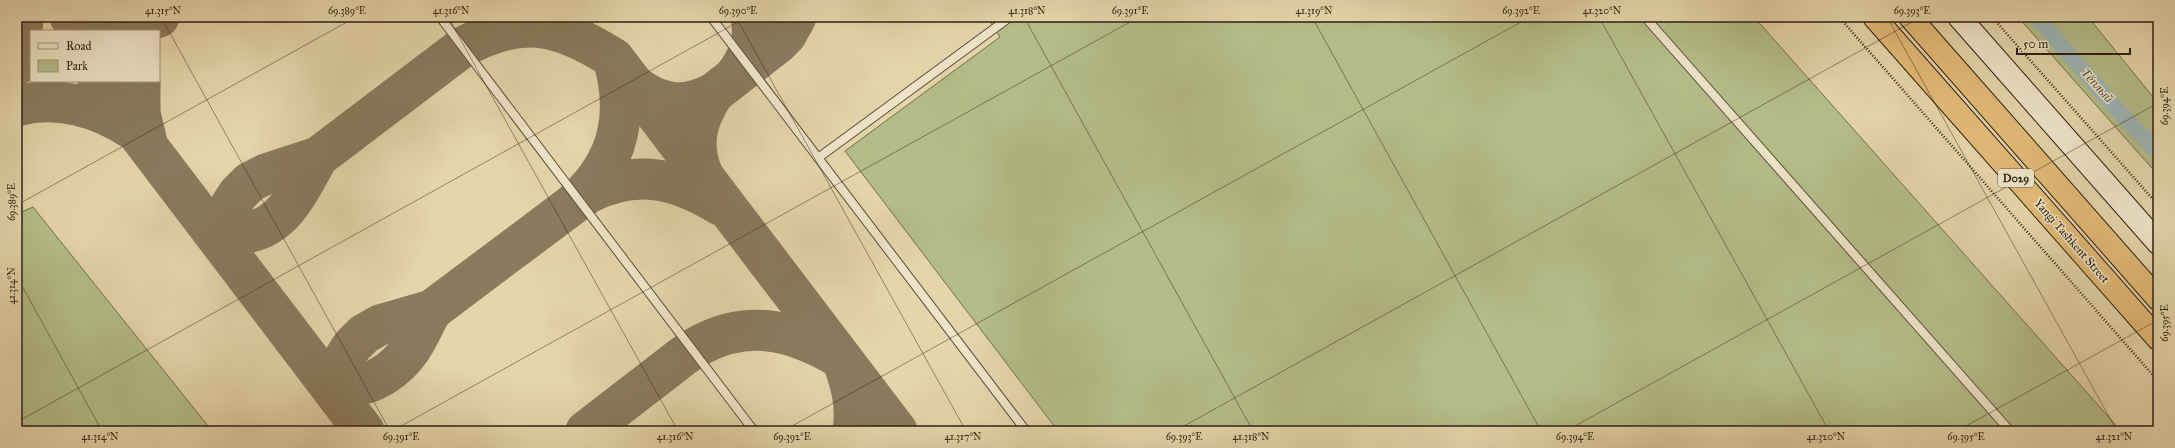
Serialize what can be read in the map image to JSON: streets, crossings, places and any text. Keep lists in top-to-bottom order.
{
  "streets": {
    "highway": ["D029", "Yangi Tashkent Street"]
  },
  "water": ["Тёплый"],
  "legend": ["Road", "Park"],
  "scale_bar": "50 m",
  "coordinates": [
    "41.315°N",
    "69.389°E",
    "41.316°N",
    "69.390°E",
    "41.318°N",
    "69.391°E",
    "41.319°N",
    "69.392°E",
    "41.320°N",
    "69.393°E",
    "69.394°E",
    "41.314°N",
    "69.395°E",
    "41.317°N",
    "41.321°N"
  ]
}
